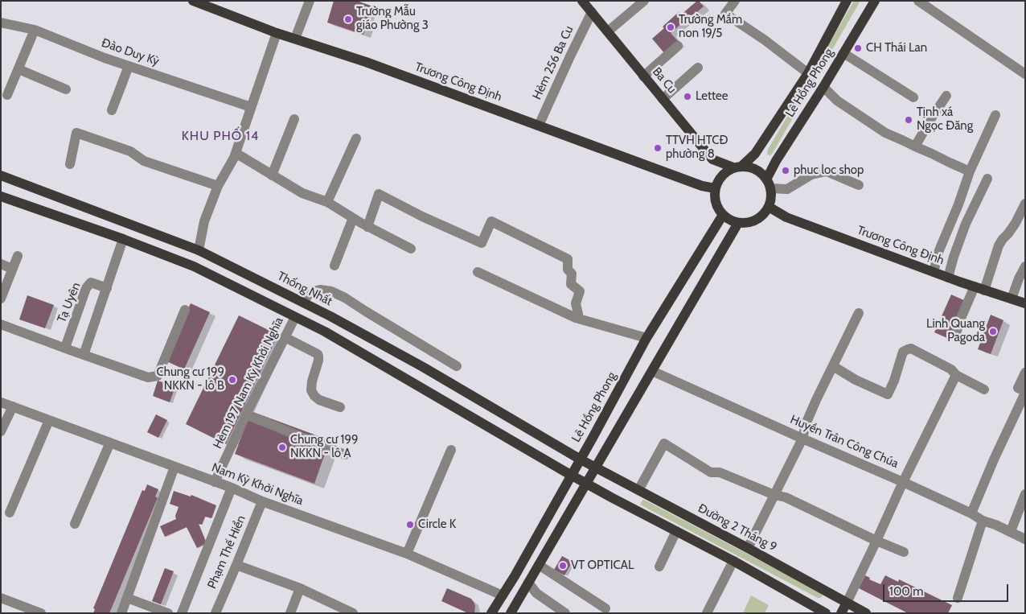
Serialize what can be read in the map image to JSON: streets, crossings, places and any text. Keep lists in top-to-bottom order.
{
  "streets": {
    "main road": [
      "Ba Cu",
      "Trương Công Định",
      "Lê Hồng Phong",
      "Thống Nhất",
      "Đường 2 Tháng 9"
    ],
    "street": [
      "Đào Duy Kỳ",
      "Hẻm 256 Ba Cu",
      "Tạ Uyên",
      "Hẻm 197 Nam Kỳ Khởi Nghĩa",
      "Huyền Trân Công Chúa",
      "Nam Kỳ Khởi Nghĩa",
      "Phạm Thế Hiển"
    ]
  },
  "crossings": [
    ["Hẻm 256 Ba Cu", "Ba Cu"],
    ["Hẻm 256 Ba Cu", "Trương Công Định"],
    ["Ba Cu", "Trương Công Định"],
    ["Ba Cu", "Lê Hồng Phong"],
    ["Trương Công Định", "Lê Hồng Phong"],
    ["Lê Hồng Phong", "Thống Nhất"],
    ["Lê Hồng Phong", "Nam Kỳ Khởi Nghĩa"],
    ["Thống Nhất", "Đường 2 Tháng 9"],
    ["Hẻm 197 Nam Kỳ Khởi Nghĩa", "Nam Kỳ Khởi Nghĩa"],
    ["Nam Kỳ Khởi Nghĩa", "Phạm Thế Hiển"]
  ],
  "districts": ["KHU PHỐ 14"],
  "places": [
    "Trường Mẫu giáo Phường 3",
    "Trường Mầm non 19/5",
    "CH Thái Lan",
    "Lettee",
    "Tịnh xá Ngọc Đăng",
    "TTVH HTCĐ phường 8",
    "phuc loc shop",
    "Linh Quang Pagoda",
    "Chung cư 199 NKKN - lô B",
    "Chung cư 199 NKKN - lô A",
    "Circle K",
    "VT OPTICAL"
  ],
  "scale_bar": "100 m"
}
